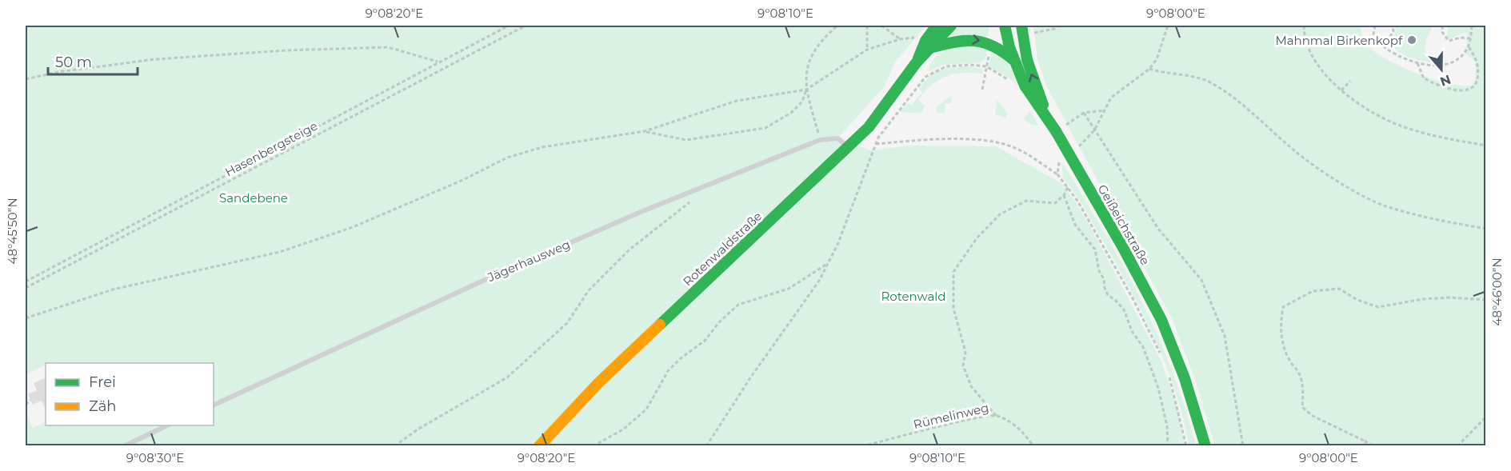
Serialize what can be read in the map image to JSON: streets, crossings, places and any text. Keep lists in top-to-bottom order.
{
  "streets": {
    "main road": ["Geißeichstraße", "Rotenwaldstraße"],
    "lane": ["Jägerhausweg"],
    "path": ["Hasenbergsteige", "Rümelinweg"]
  },
  "parks": ["Sandebene", "Rotenwald"],
  "places": ["Mahnmal Birkenkopf"],
  "legend": ["Frei", "Zäh"],
  "scale_bar": "50 m",
  "north": "bottom",
  "coordinates": [
    "9°08'20\"E",
    "9°08'10\"E",
    "9°08'00\"E",
    "48°45'50\"N",
    "48°46'00\"N",
    "9°08'30\"E"
  ]
}
